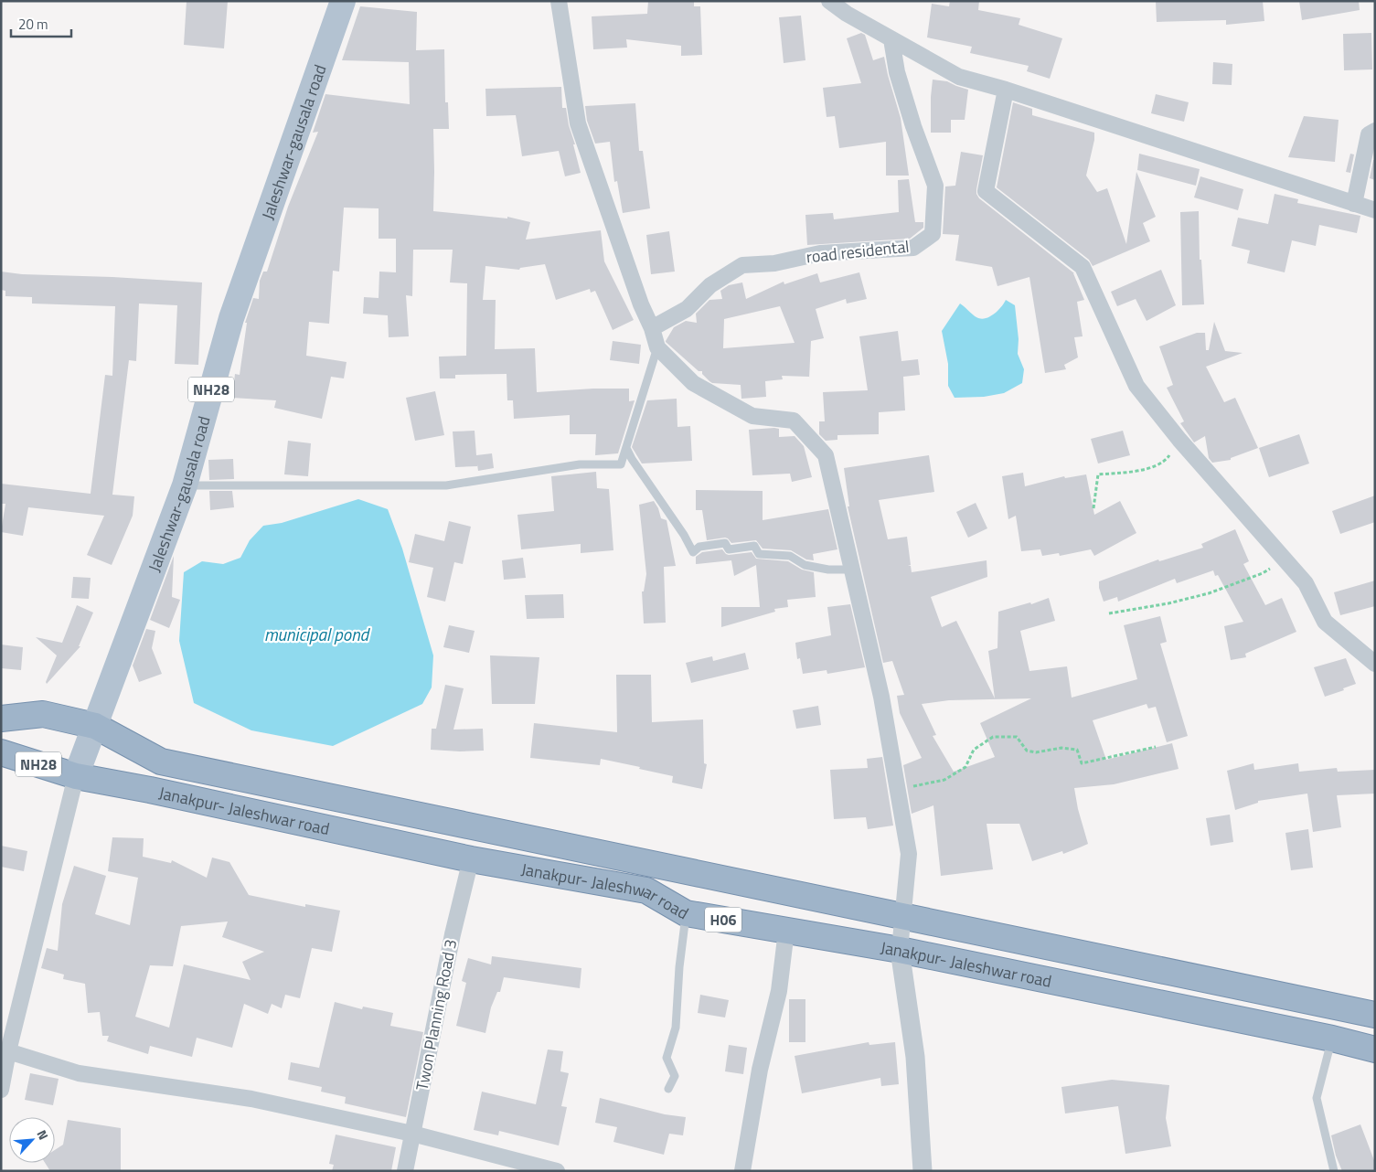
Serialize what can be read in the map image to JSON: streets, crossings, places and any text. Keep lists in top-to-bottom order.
{
  "streets": {
    "highway": ["NH28", "Janakpur- Jaleshwar road", "H06"],
    "main road": ["Jaleshwar-gausala road"],
    "street": ["road residental", "Twon Planning Road 3"]
  },
  "crossings": [
    ["Jaleshwar-gausala road", "NH28"],
    ["Jaleshwar-gausala road", "Janakpur- Jaleshwar road"],
    ["Jaleshwar-gausala road", "H06"],
    ["NH28", "Janakpur- Jaleshwar road"],
    ["Janakpur- Jaleshwar road", "Twon Planning Road 3"]
  ],
  "water": ["municipal pond"],
  "scale_bar": "20 m",
  "north": "top right"
}
